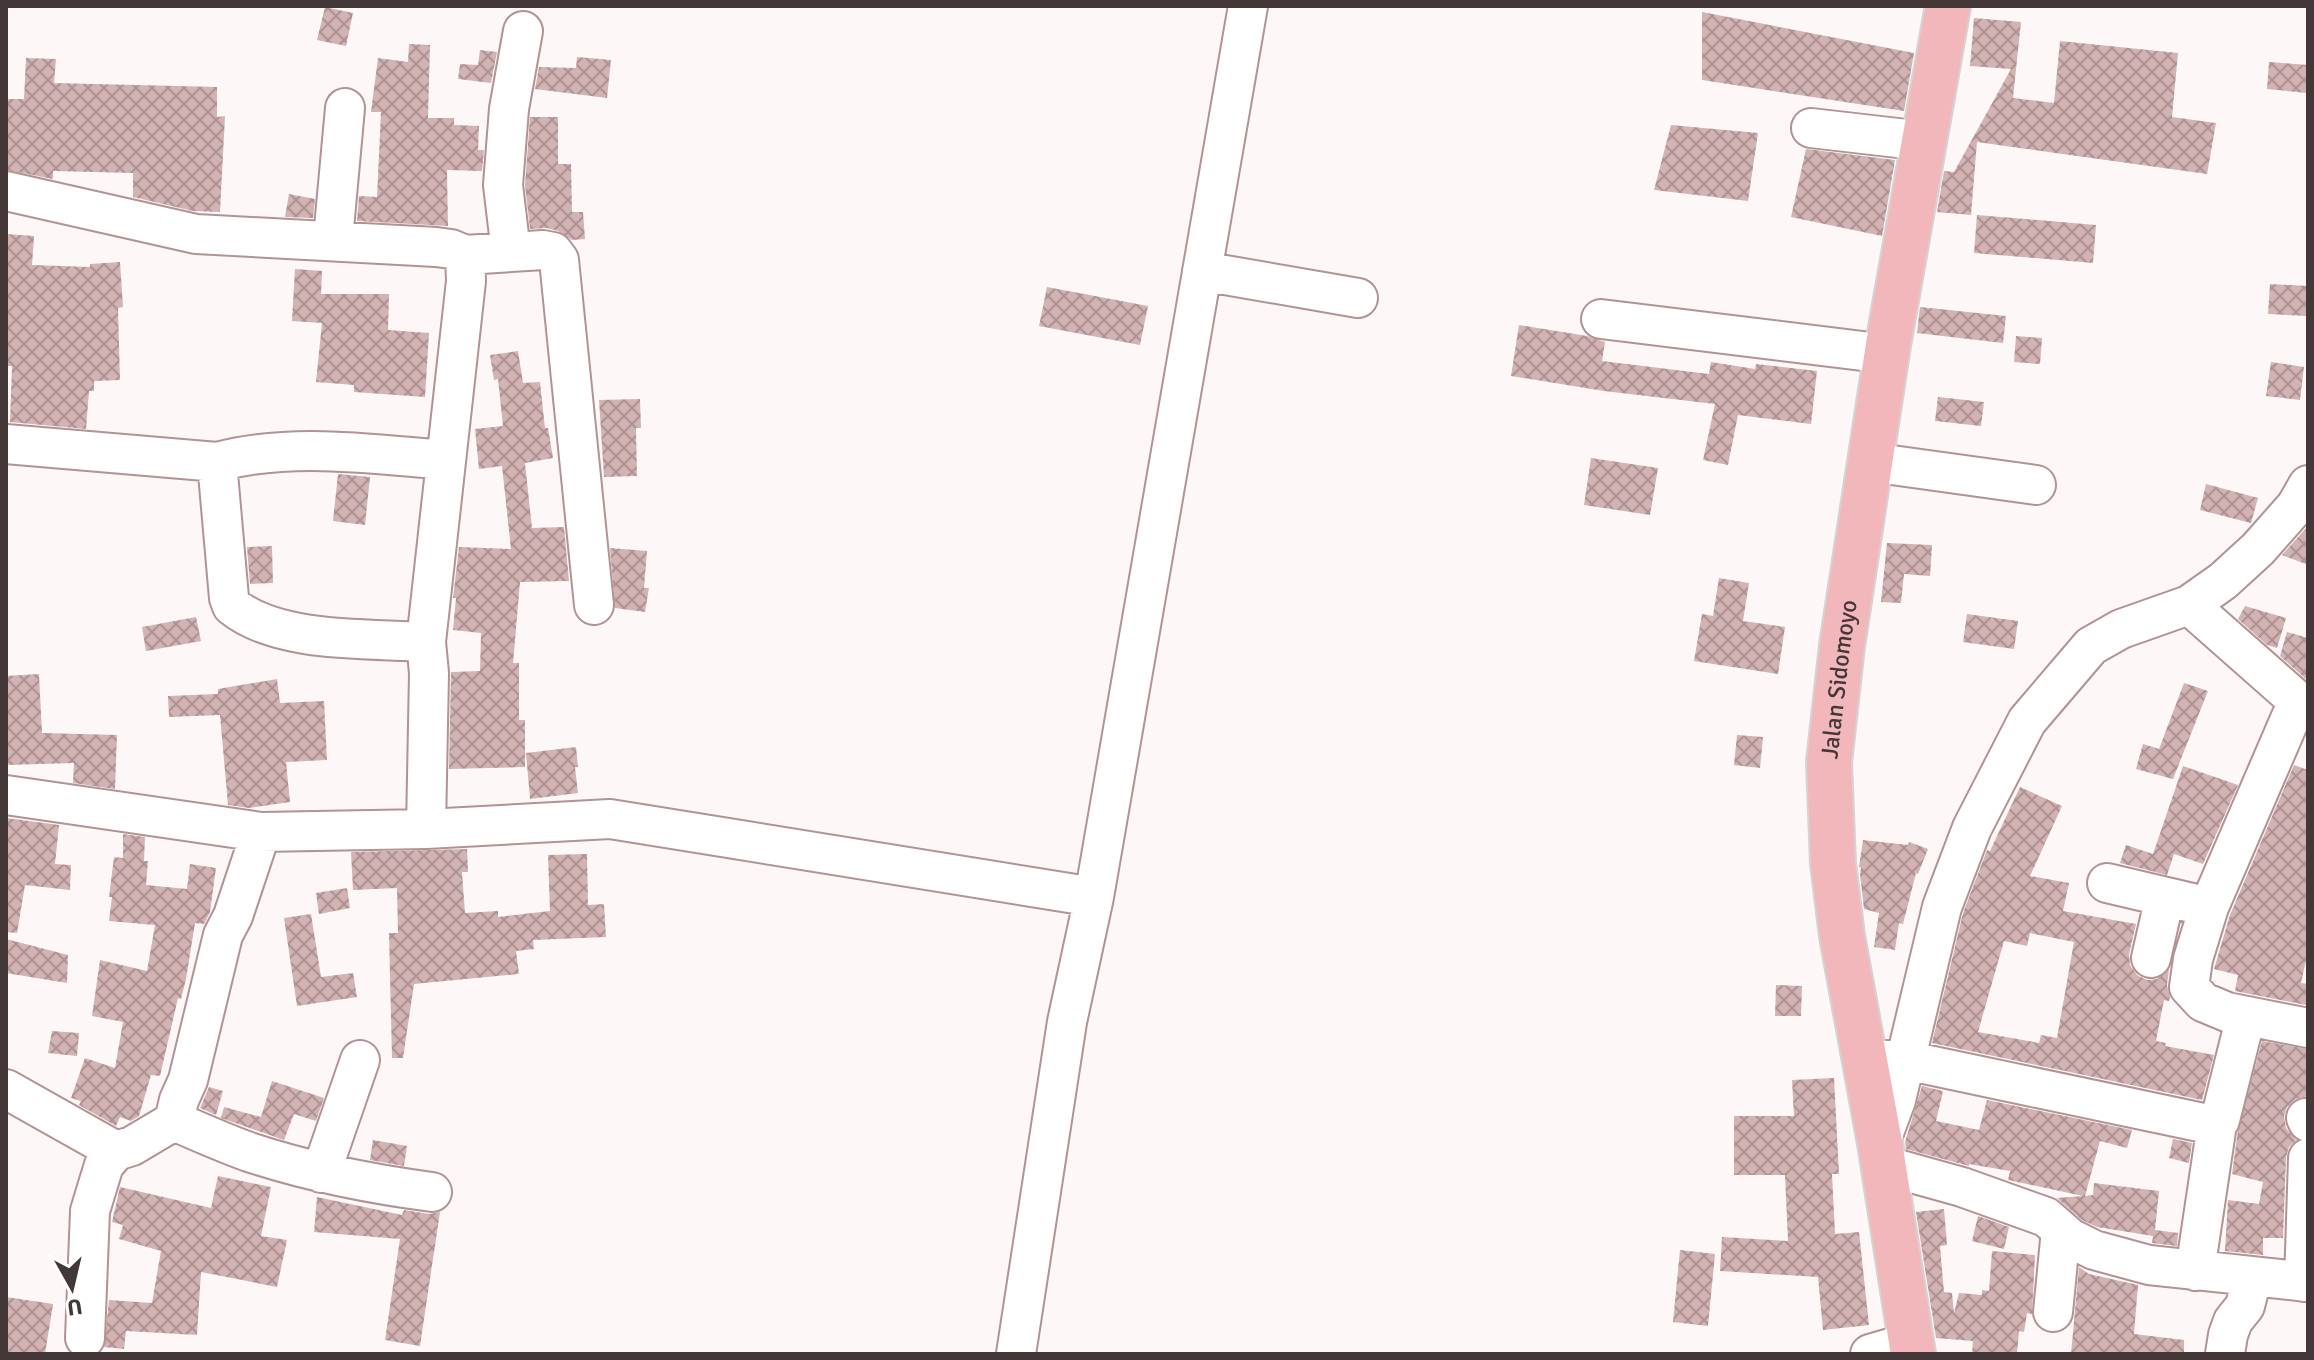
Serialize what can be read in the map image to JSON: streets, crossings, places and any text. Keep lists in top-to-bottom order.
{
  "streets": {
    "main road": ["Jalan Sidomoyo"]
  },
  "north": "bottom"
}
